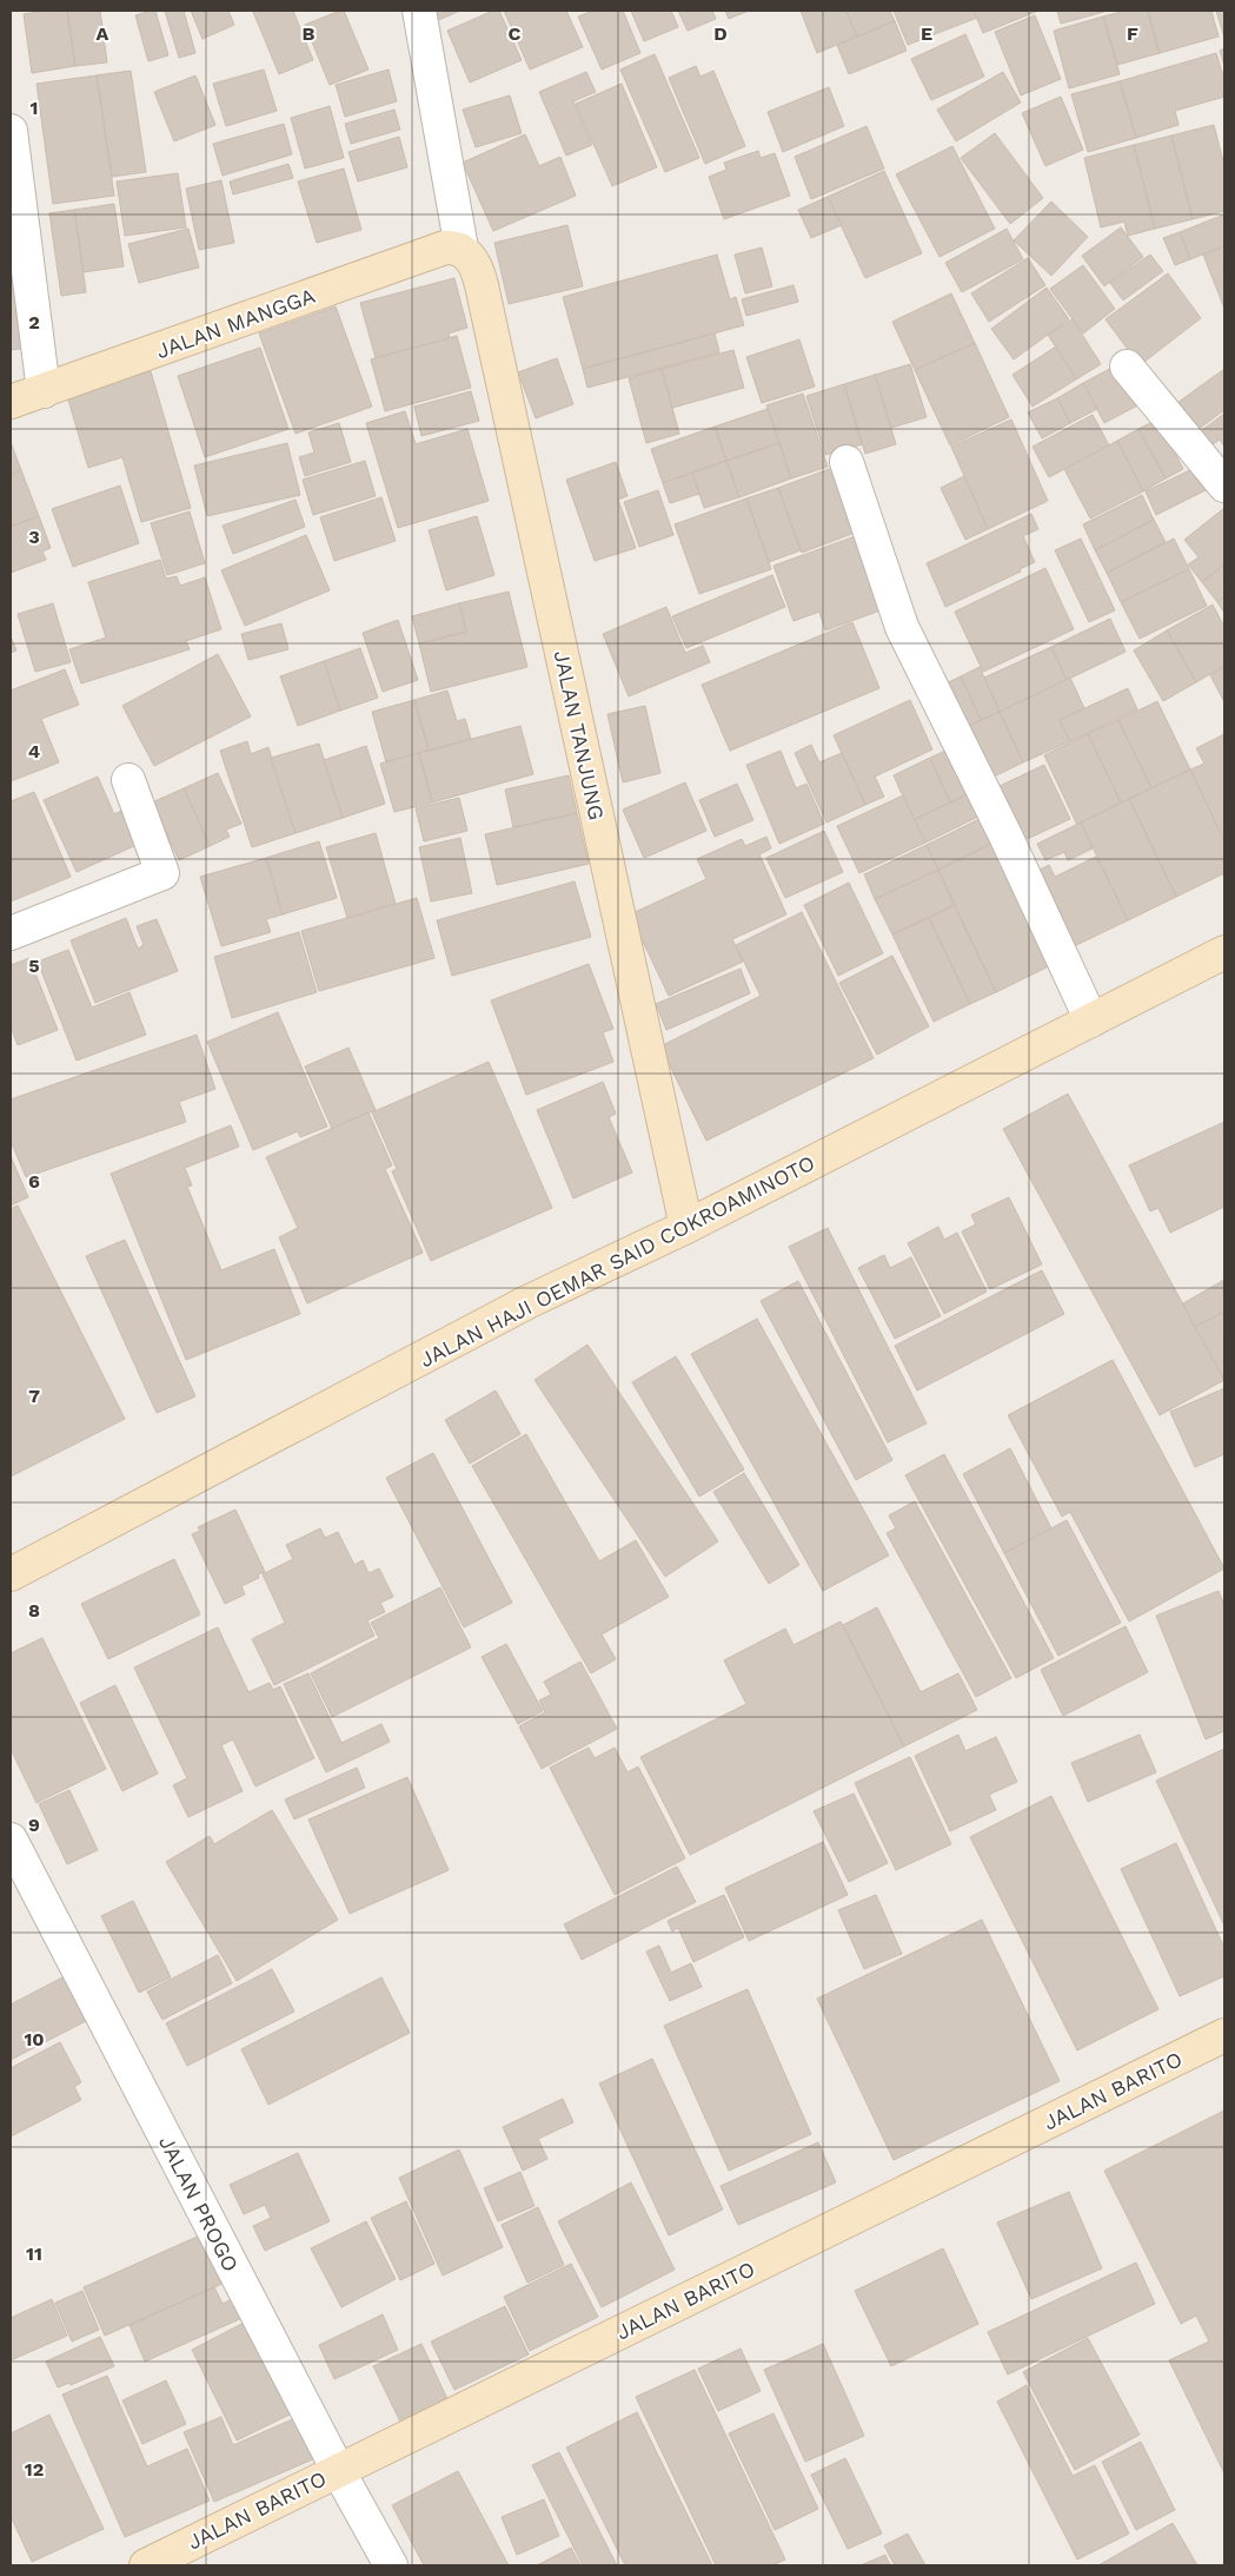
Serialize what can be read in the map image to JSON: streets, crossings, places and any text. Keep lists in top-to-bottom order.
{
  "streets": {
    "main road": [
      "JALAN MANGGA",
      "JALAN TANJUNG",
      "JALAN HAJI OEMAR SAID COKROAMINOTO",
      "JALAN BARITO"
    ],
    "street": ["JALAN PROGO"]
  },
  "crossings": [
    ["JALAN MANGGA", "JALAN TANJUNG"],
    ["JALAN TANJUNG", "JALAN HAJI OEMAR SAID COKROAMINOTO"],
    ["JALAN BARITO", "JALAN PROGO"]
  ],
  "grid": {
    "columns": [
      "A",
      "B",
      "C",
      "D",
      "E",
      "F"
    ],
    "rows": [
      "1",
      "2",
      "3",
      "4",
      "5",
      "6",
      "7",
      "8",
      "9",
      "10",
      "11",
      "12"
    ]
  }
}
